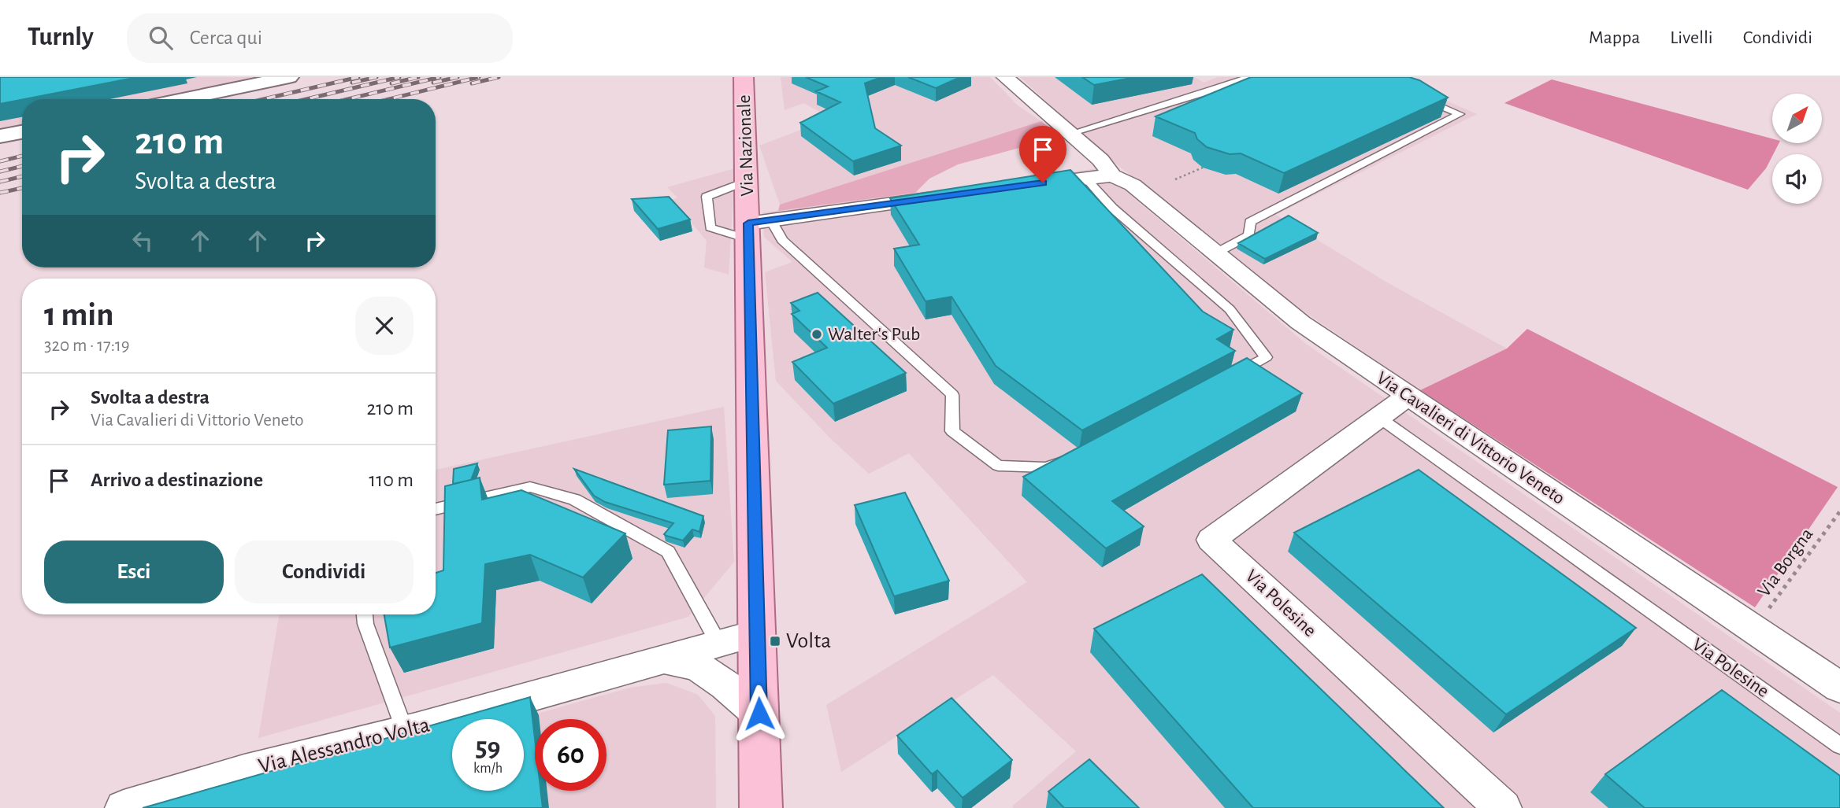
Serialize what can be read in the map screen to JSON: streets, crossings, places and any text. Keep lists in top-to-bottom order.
{
  "streets": {
    "main road": ["Via Nazionale"],
    "street": ["Via Cavalieri di Vittorio Veneto", "Via Polesine", "Via Alessandro Volta"],
    "path": ["Via Borgna"]
  },
  "crossings": [
    ["Via Nazionale", "Via Alessandro Volta"],
    ["Via Cavalieri di Vittorio Veneto", "Via Borgna"],
    ["Via Cavalieri di Vittorio Veneto", "Via Polesine"]
  ],
  "places": {
    "other": ["Walter's Pub"],
    "transit": ["Volta"]
  },
  "north": "top right",
  "page": {
    "header": "Turnly",
    "search": "Cerca qui",
    "nav": ["Mappa", "Livelli", "Condividi"],
    "turn": ["210 m", "Svolta a destra"],
    "heading": ["1 min", "320 m · 17:19"],
    "list": [
      {
        "name": "Svolta a destra",
        "note": "Via Cavalieri di Vittorio Veneto",
        "value": "210 m"
      },
      {
        "name": "Arrivo a destinazione",
        "value": "110 m"
      }
    ],
    "buttons": ["Esci", "Condividi"],
    "speed": "59 km/h",
    "limit": "60"
  }
}
